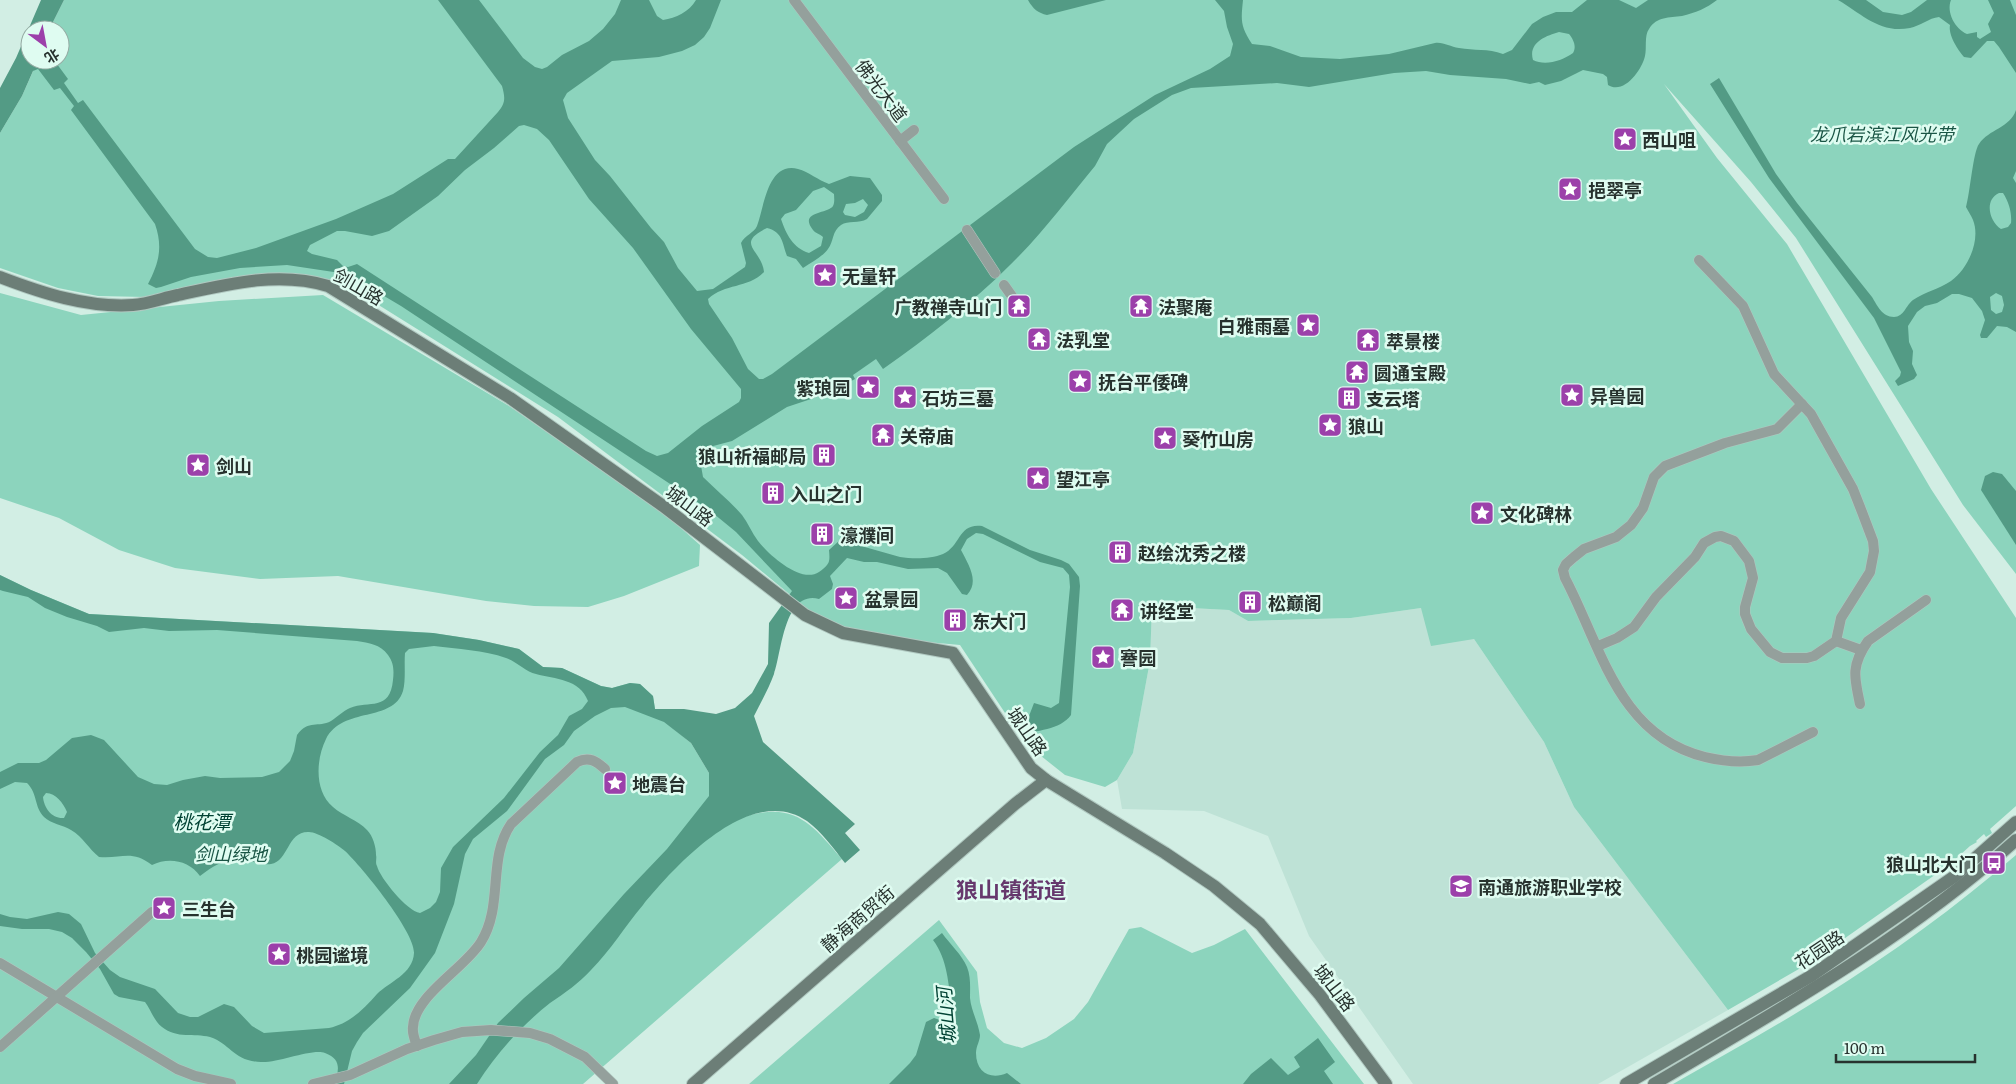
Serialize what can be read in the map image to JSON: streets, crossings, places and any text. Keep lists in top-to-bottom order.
{
  "streets": {
    "street": [
      "佛光大道",
      "剑山路",
      "城山路",
      "静海商贸街",
      "花园路"
    ]
  },
  "crossings": [
    ["剑山路", "城山路"],
    ["城山路", "静海商贸街"]
  ],
  "districts": ["狼山镇街道"],
  "water": ["桃花潭", "城山河"],
  "parks": ["龙爪岩滨江风光带", "剑山绿地"],
  "places": {
    "place": [
      "西山咀",
      "挹翠亭",
      "无量轩",
      "白雅雨墓",
      "抚台平倭碑",
      "紫琅园",
      "异兽园",
      "石坊三墓",
      "狼山",
      "葵竹山房",
      "剑山",
      "望江亭",
      "文化碑林",
      "盆景园",
      "謇园",
      "地震台",
      "三生台",
      "桃园谧境"
    ],
    "temple": [
      "广教禅寺山门",
      "法聚庵",
      "法乳堂",
      "萃景楼",
      "圆通宝殿",
      "关帝庙",
      "讲经堂"
    ],
    "building": [
      "支云塔",
      "狼山祈福邮局",
      "入山之门",
      "濠濮间",
      "赵绘沈秀之楼",
      "松巅阁",
      "东大门"
    ],
    "bus stop": ["狼山北大门"],
    "school or university": ["南通旅游职业学校"]
  },
  "scale_bar": "100 m",
  "north": "bottom right"
}
